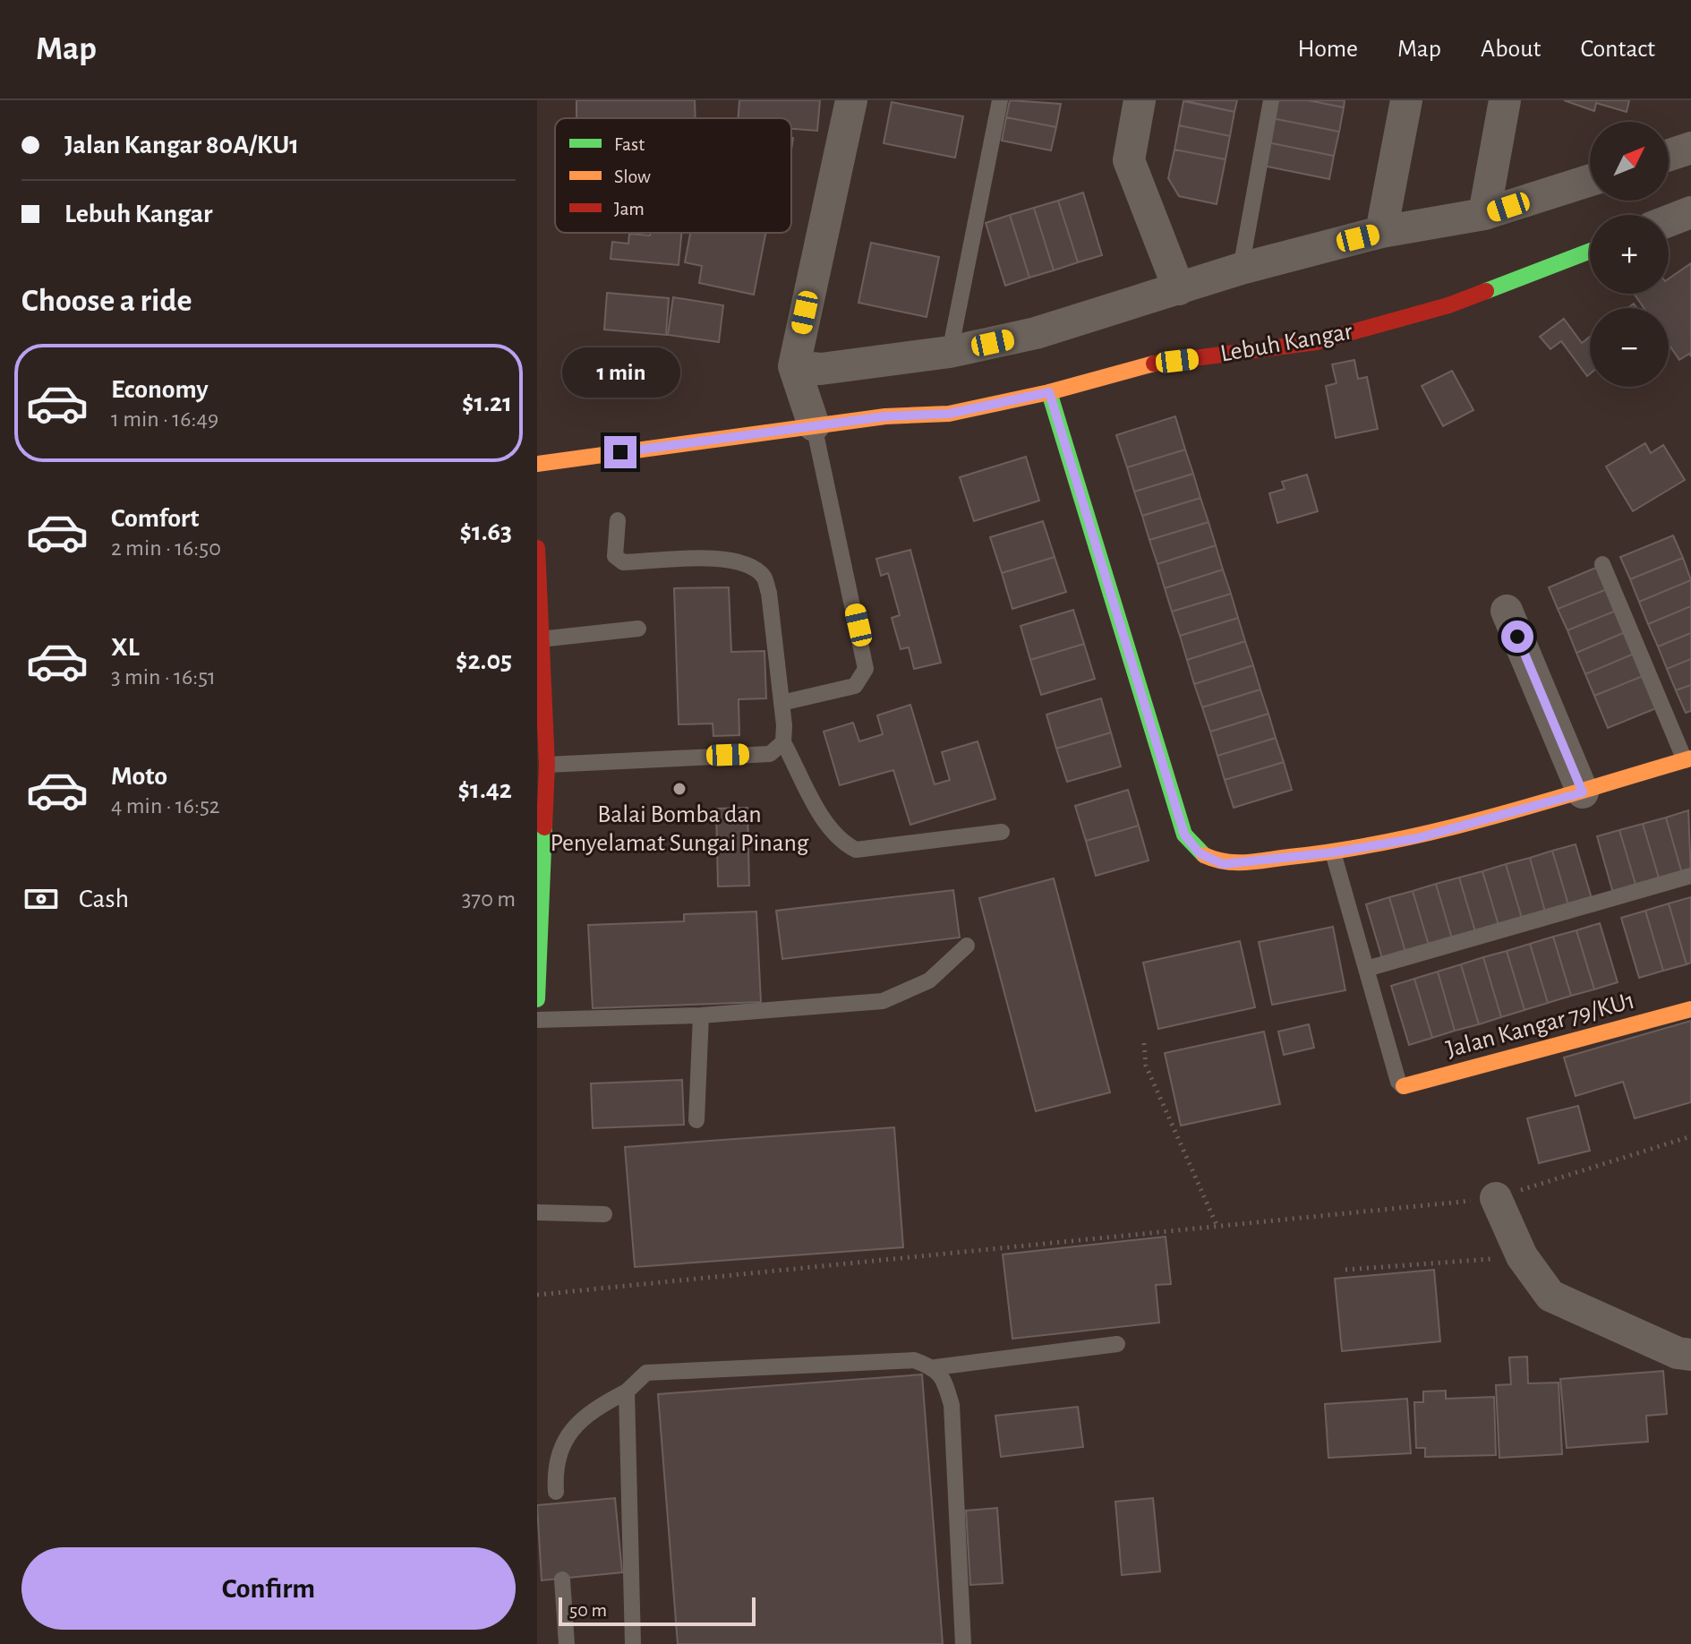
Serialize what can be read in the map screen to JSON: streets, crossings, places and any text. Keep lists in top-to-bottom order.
{
  "streets": {
    "main road": ["Lebuh Kangar", "Jalan Kangar 79/KU1"]
  },
  "places": ["Balai Bomba dan Penyelamat Sungai Pinang"],
  "legend": ["Fast", "Slow", "Jam"],
  "scale_bar": "50 m",
  "north": "top right",
  "page": {
    "header": "Map",
    "nav": [
      "Home",
      "Map",
      "About",
      "Contact"
    ],
    "banner": ["Jalan Kangar 80A/KU1", "Lebuh Kangar"],
    "map_buttons": ["+", "−"],
    "heading": "Choose a ride",
    "list": [
      {
        "name": "Economy",
        "note": "1 min · 16:49",
        "value": "$1.21"
      },
      {
        "name": "Comfort",
        "note": "2 min · 16:50",
        "value": "$1.63"
      },
      {
        "name": "XL",
        "note": "3 min · 16:51",
        "value": "$2.05"
      },
      {
        "name": "Moto",
        "note": "4 min · 16:52",
        "value": "$1.42"
      }
    ],
    "bubble": "1 min",
    "pay": ["Cash", "370 m"],
    "buttons": "Confirm",
    "scale": "50 m"
  }
}
